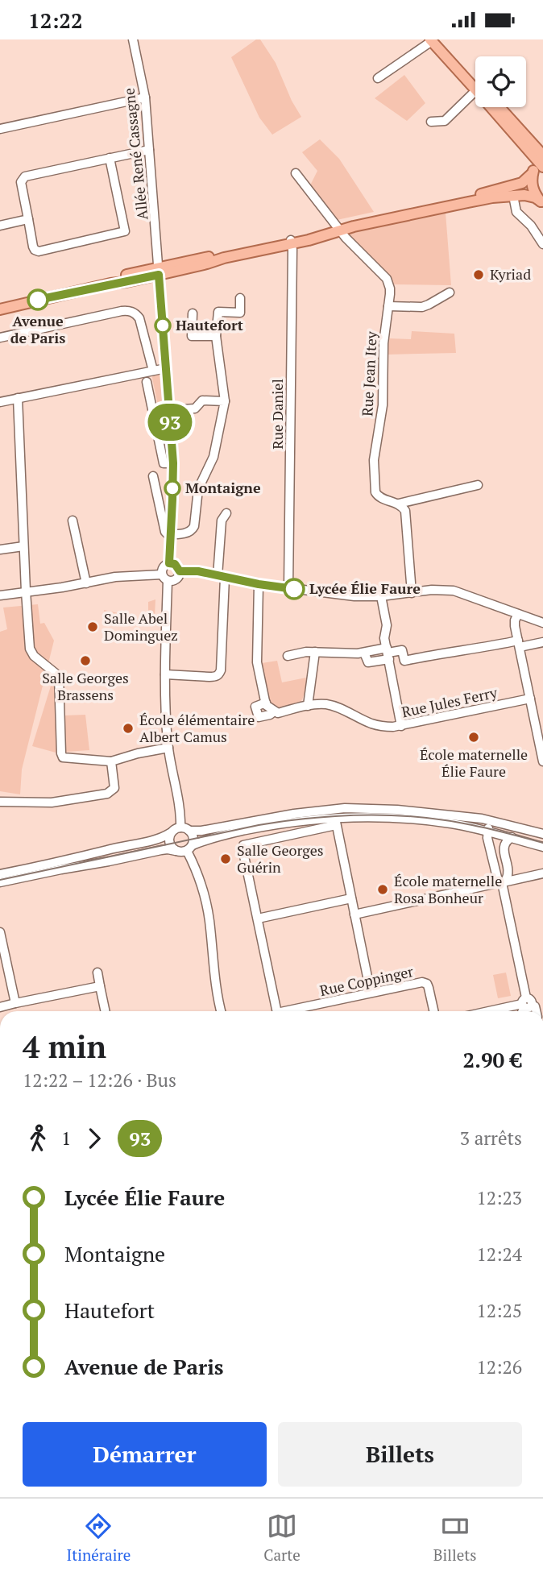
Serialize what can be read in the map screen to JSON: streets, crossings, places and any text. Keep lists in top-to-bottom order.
{
  "streets": {
    "street": [
      "Allée René Cassagne",
      "Rue Jean Itey",
      "Rue Daniel",
      "Rue Jules Ferry",
      "Rue Coppinger"
    ]
  },
  "places": [
    "Kyriad",
    "Avenue de Paris",
    "Hautefort",
    "Montaigne",
    "Lycée Élie Faure",
    "Salle Abel Dominguez",
    "Salle Georges Brassens",
    "École élémentaire Albert Camus",
    "École maternelle Élie Faure",
    "Salle Georges Guérin",
    "École maternelle Rosa Bonheur"
  ],
  "lines": ["bus line 93"],
  "page": {
    "status": "12:22",
    "on_map": "93",
    "heading": ["4 min", "12:22 – 12:26 · Bus", "2.90 €"],
    "legs": ["1", "93", "3 arrêts"],
    "list": [
      {
        "name": "Lycée Élie Faure",
        "value": "12:23"
      },
      {
        "name": "Montaigne",
        "value": "12:24"
      },
      {
        "name": "Hautefort",
        "value": "12:25"
      },
      {
        "name": "Avenue de Paris",
        "value": "12:26"
      }
    ],
    "buttons": ["Démarrer", "Billets"],
    "tabs": ["Itinéraire", "Carte", "Billets"]
  }
}
